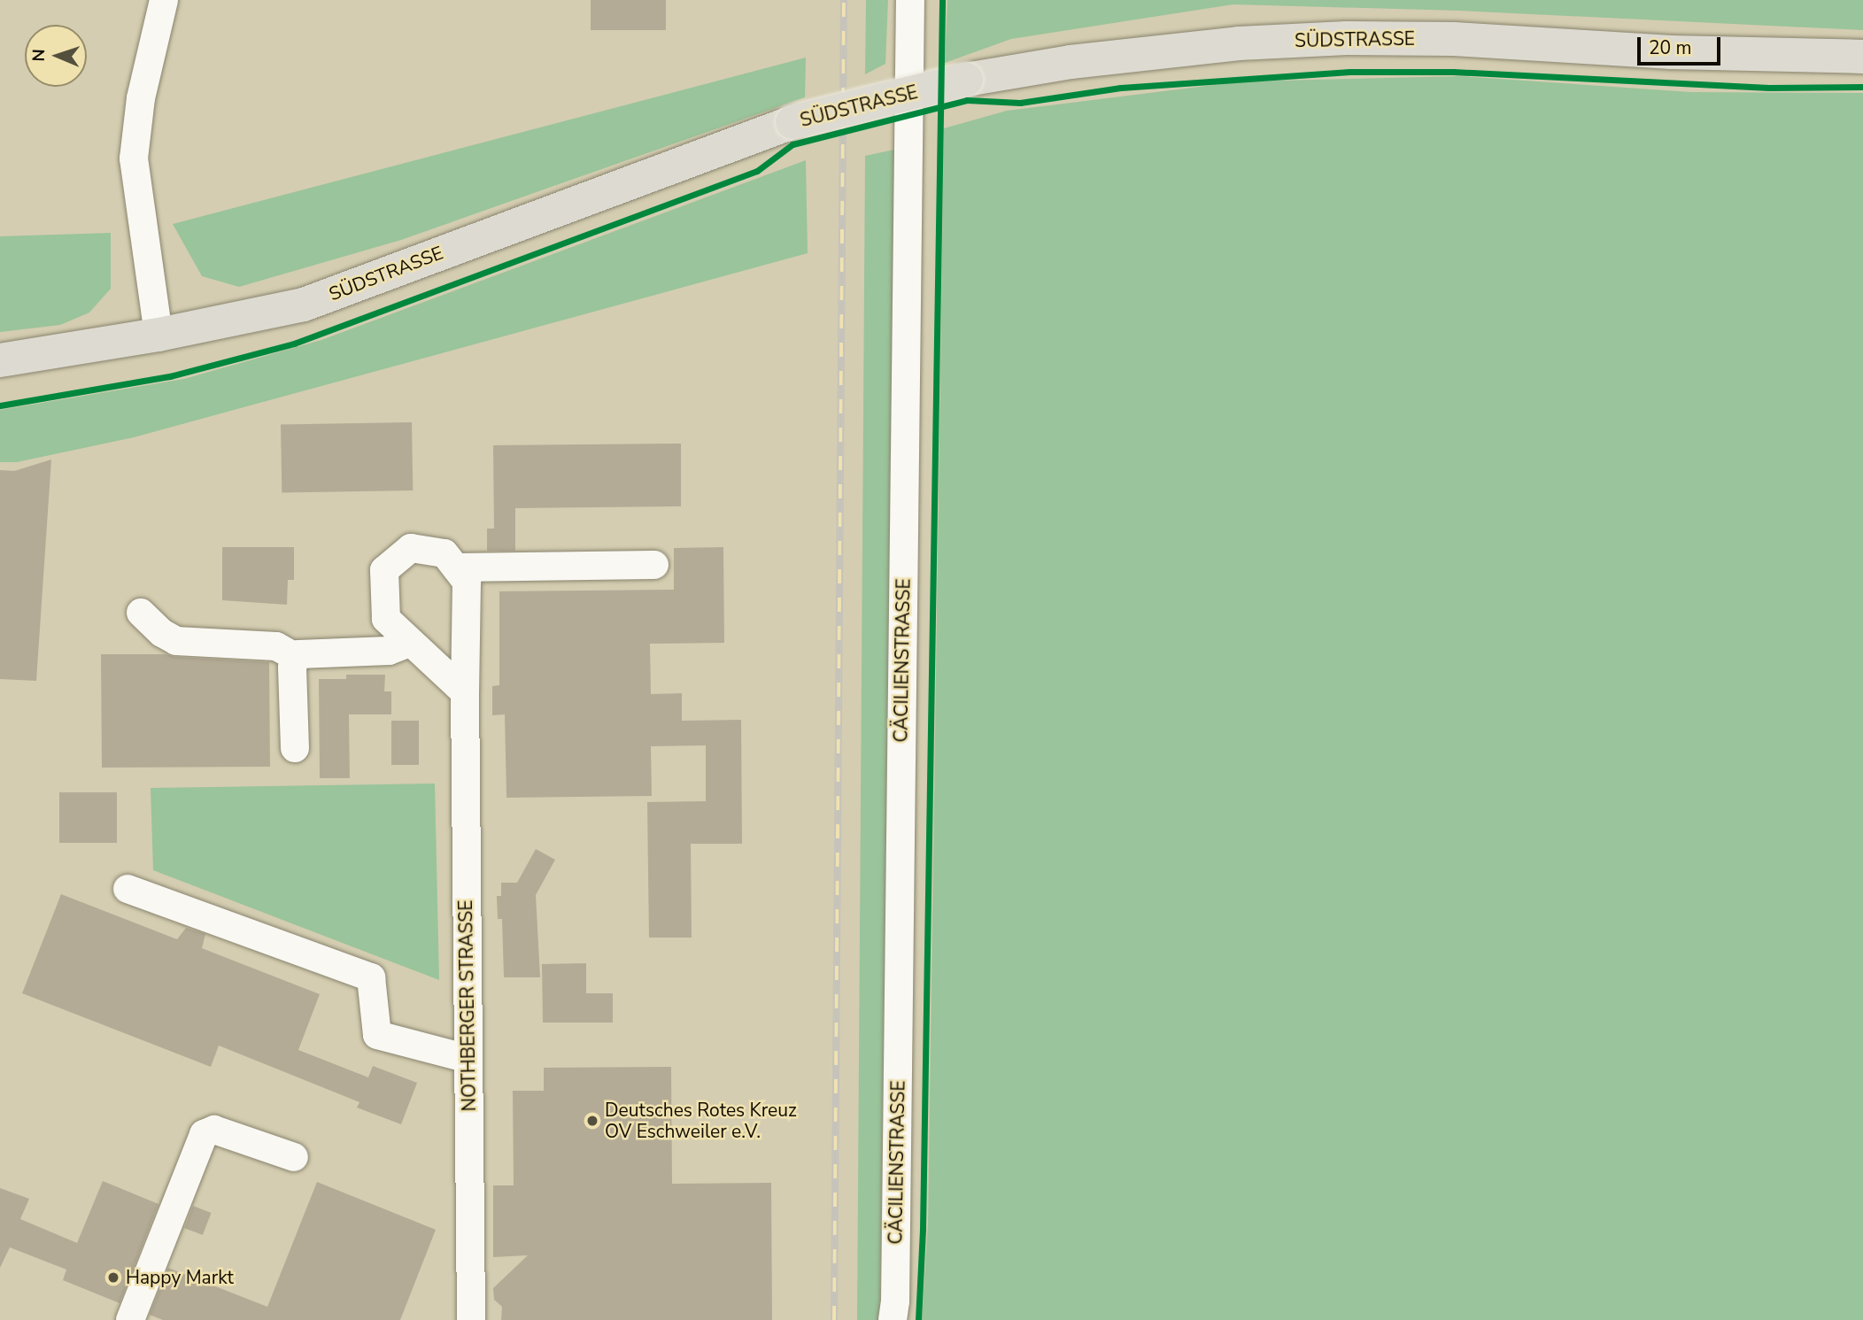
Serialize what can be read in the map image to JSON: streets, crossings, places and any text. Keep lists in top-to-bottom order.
{
  "streets": {
    "main road": ["SÜDSTRASSE"],
    "street": ["CÄCILIENSTRASSE", "NOTHBERGER STRASSE"]
  },
  "places": ["Deutsches Rotes Kreuz OV Eschweiler e.V.", "Happy Markt"],
  "scale_bar": "20 m",
  "north": "left"
}
